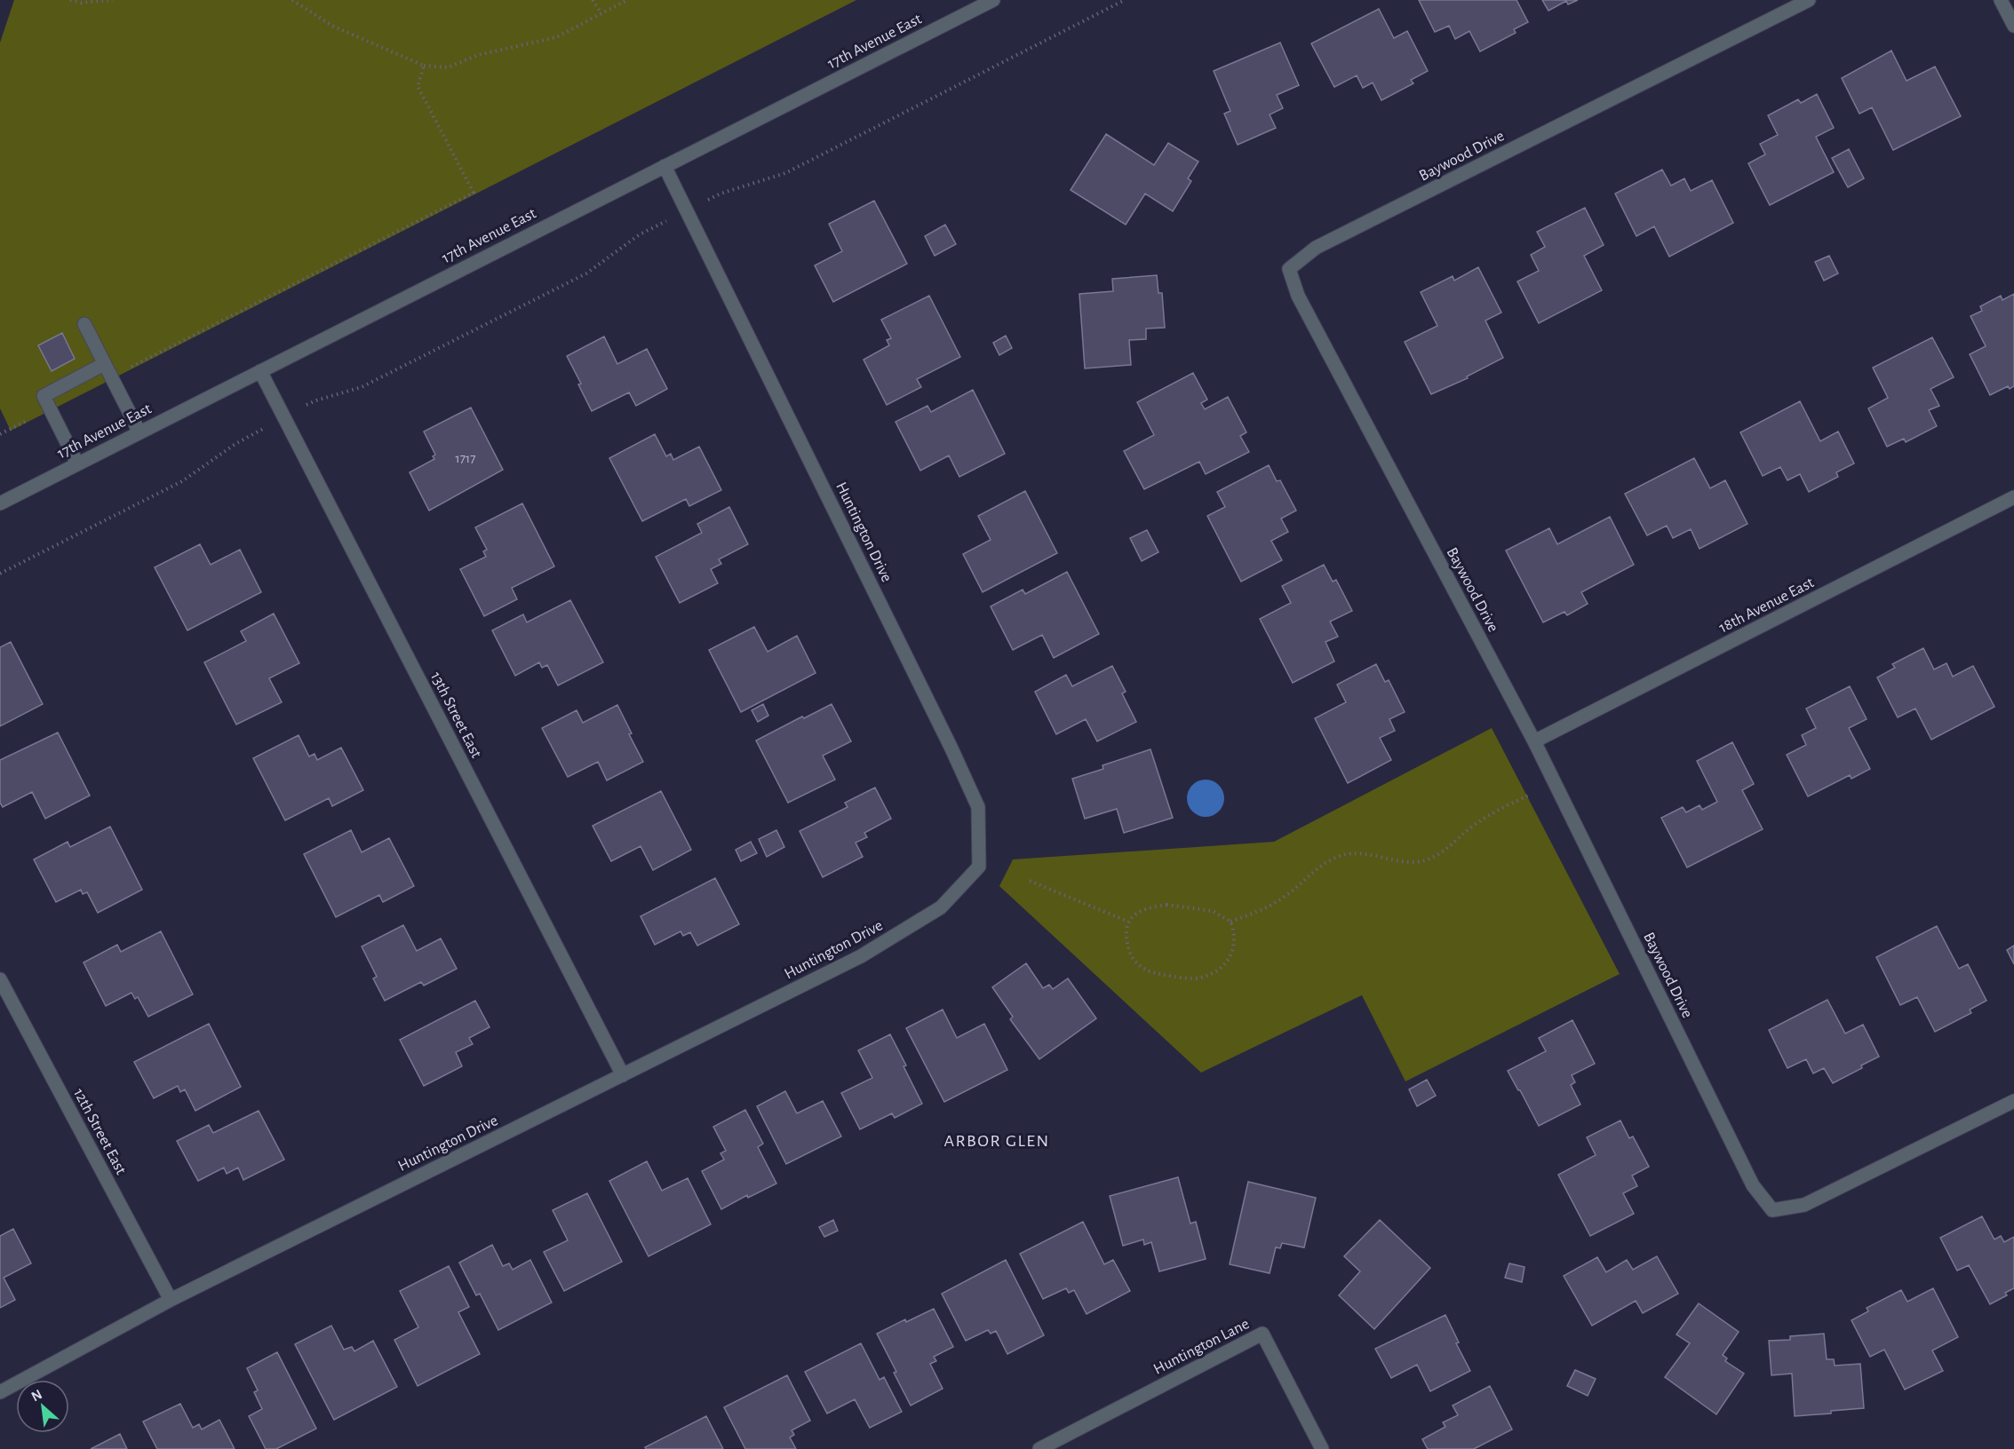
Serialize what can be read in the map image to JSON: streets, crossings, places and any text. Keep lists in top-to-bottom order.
{
  "streets": {
    "street": [
      "17th Avenue East",
      "Baywood Drive",
      "Huntington Drive",
      "18th Avenue East",
      "13th Street East",
      "12th Street East",
      "Huntington Lane"
    ]
  },
  "crossings": [
    ["17th Avenue East", "Huntington Drive"],
    ["17th Avenue East", "13th Street East"],
    ["Baywood Drive", "18th Avenue East"],
    ["Huntington Drive", "13th Street East"],
    ["Huntington Drive", "12th Street East"]
  ],
  "districts": ["ARBOR GLEN"],
  "house_numbers": ["1717"],
  "north": "top left"
}
